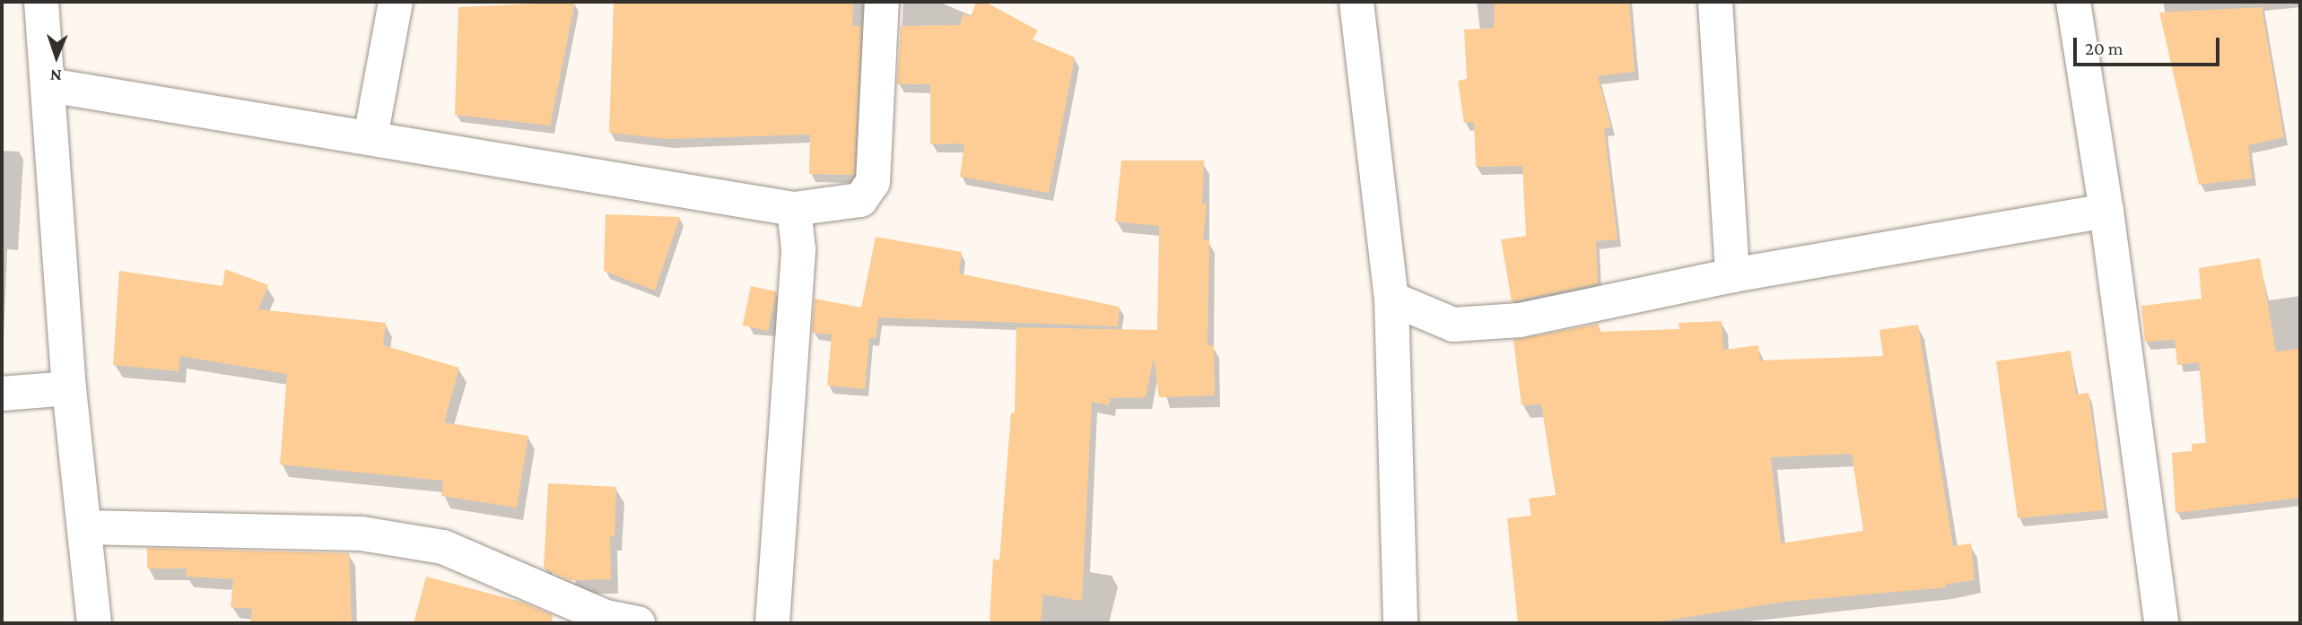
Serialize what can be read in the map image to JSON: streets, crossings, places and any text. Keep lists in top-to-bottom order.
{
  "scale_bar": "20 m",
  "north": "bottom"
}
